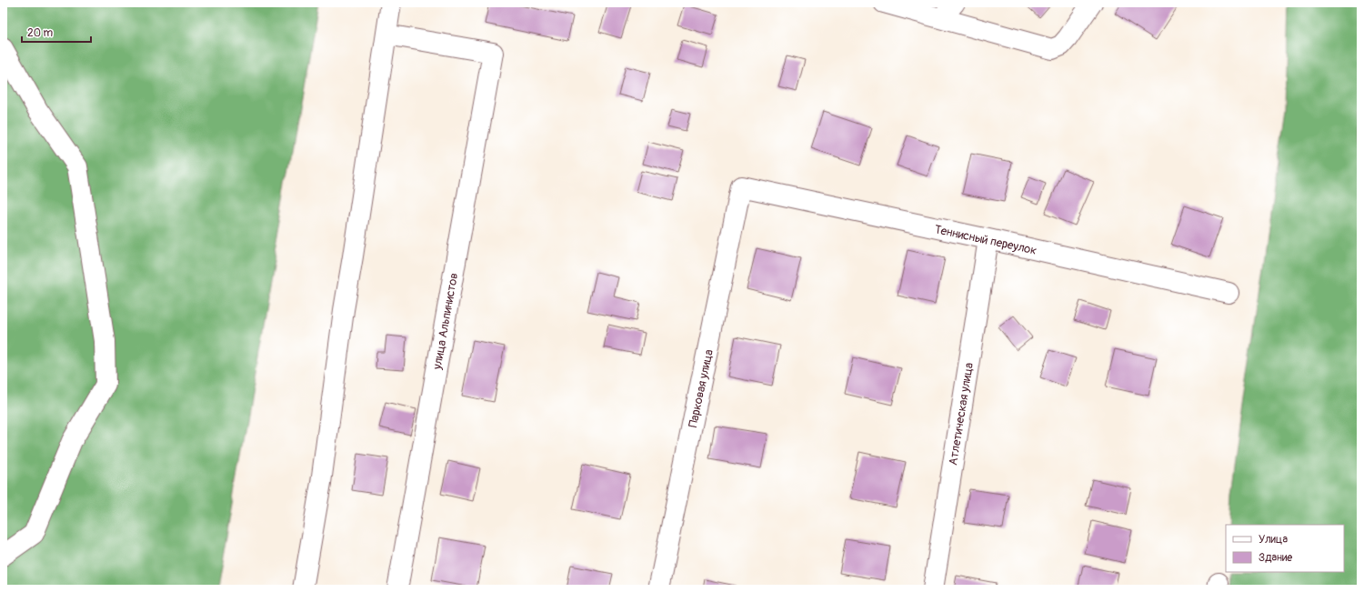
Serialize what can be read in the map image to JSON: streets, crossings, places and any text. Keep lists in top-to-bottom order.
{
  "streets": {
    "street": [
      "Теннисный переулок",
      "улица Альпинистов",
      "Парковая улица",
      "Атлетическая улица"
    ]
  },
  "crossings": [
    ["Теннисный переулок", "Парковая улица"],
    ["Теннисный переулок", "Атлетическая улица"]
  ],
  "legend": ["Улица", "Здание"],
  "scale_bar": "20 m"
}
